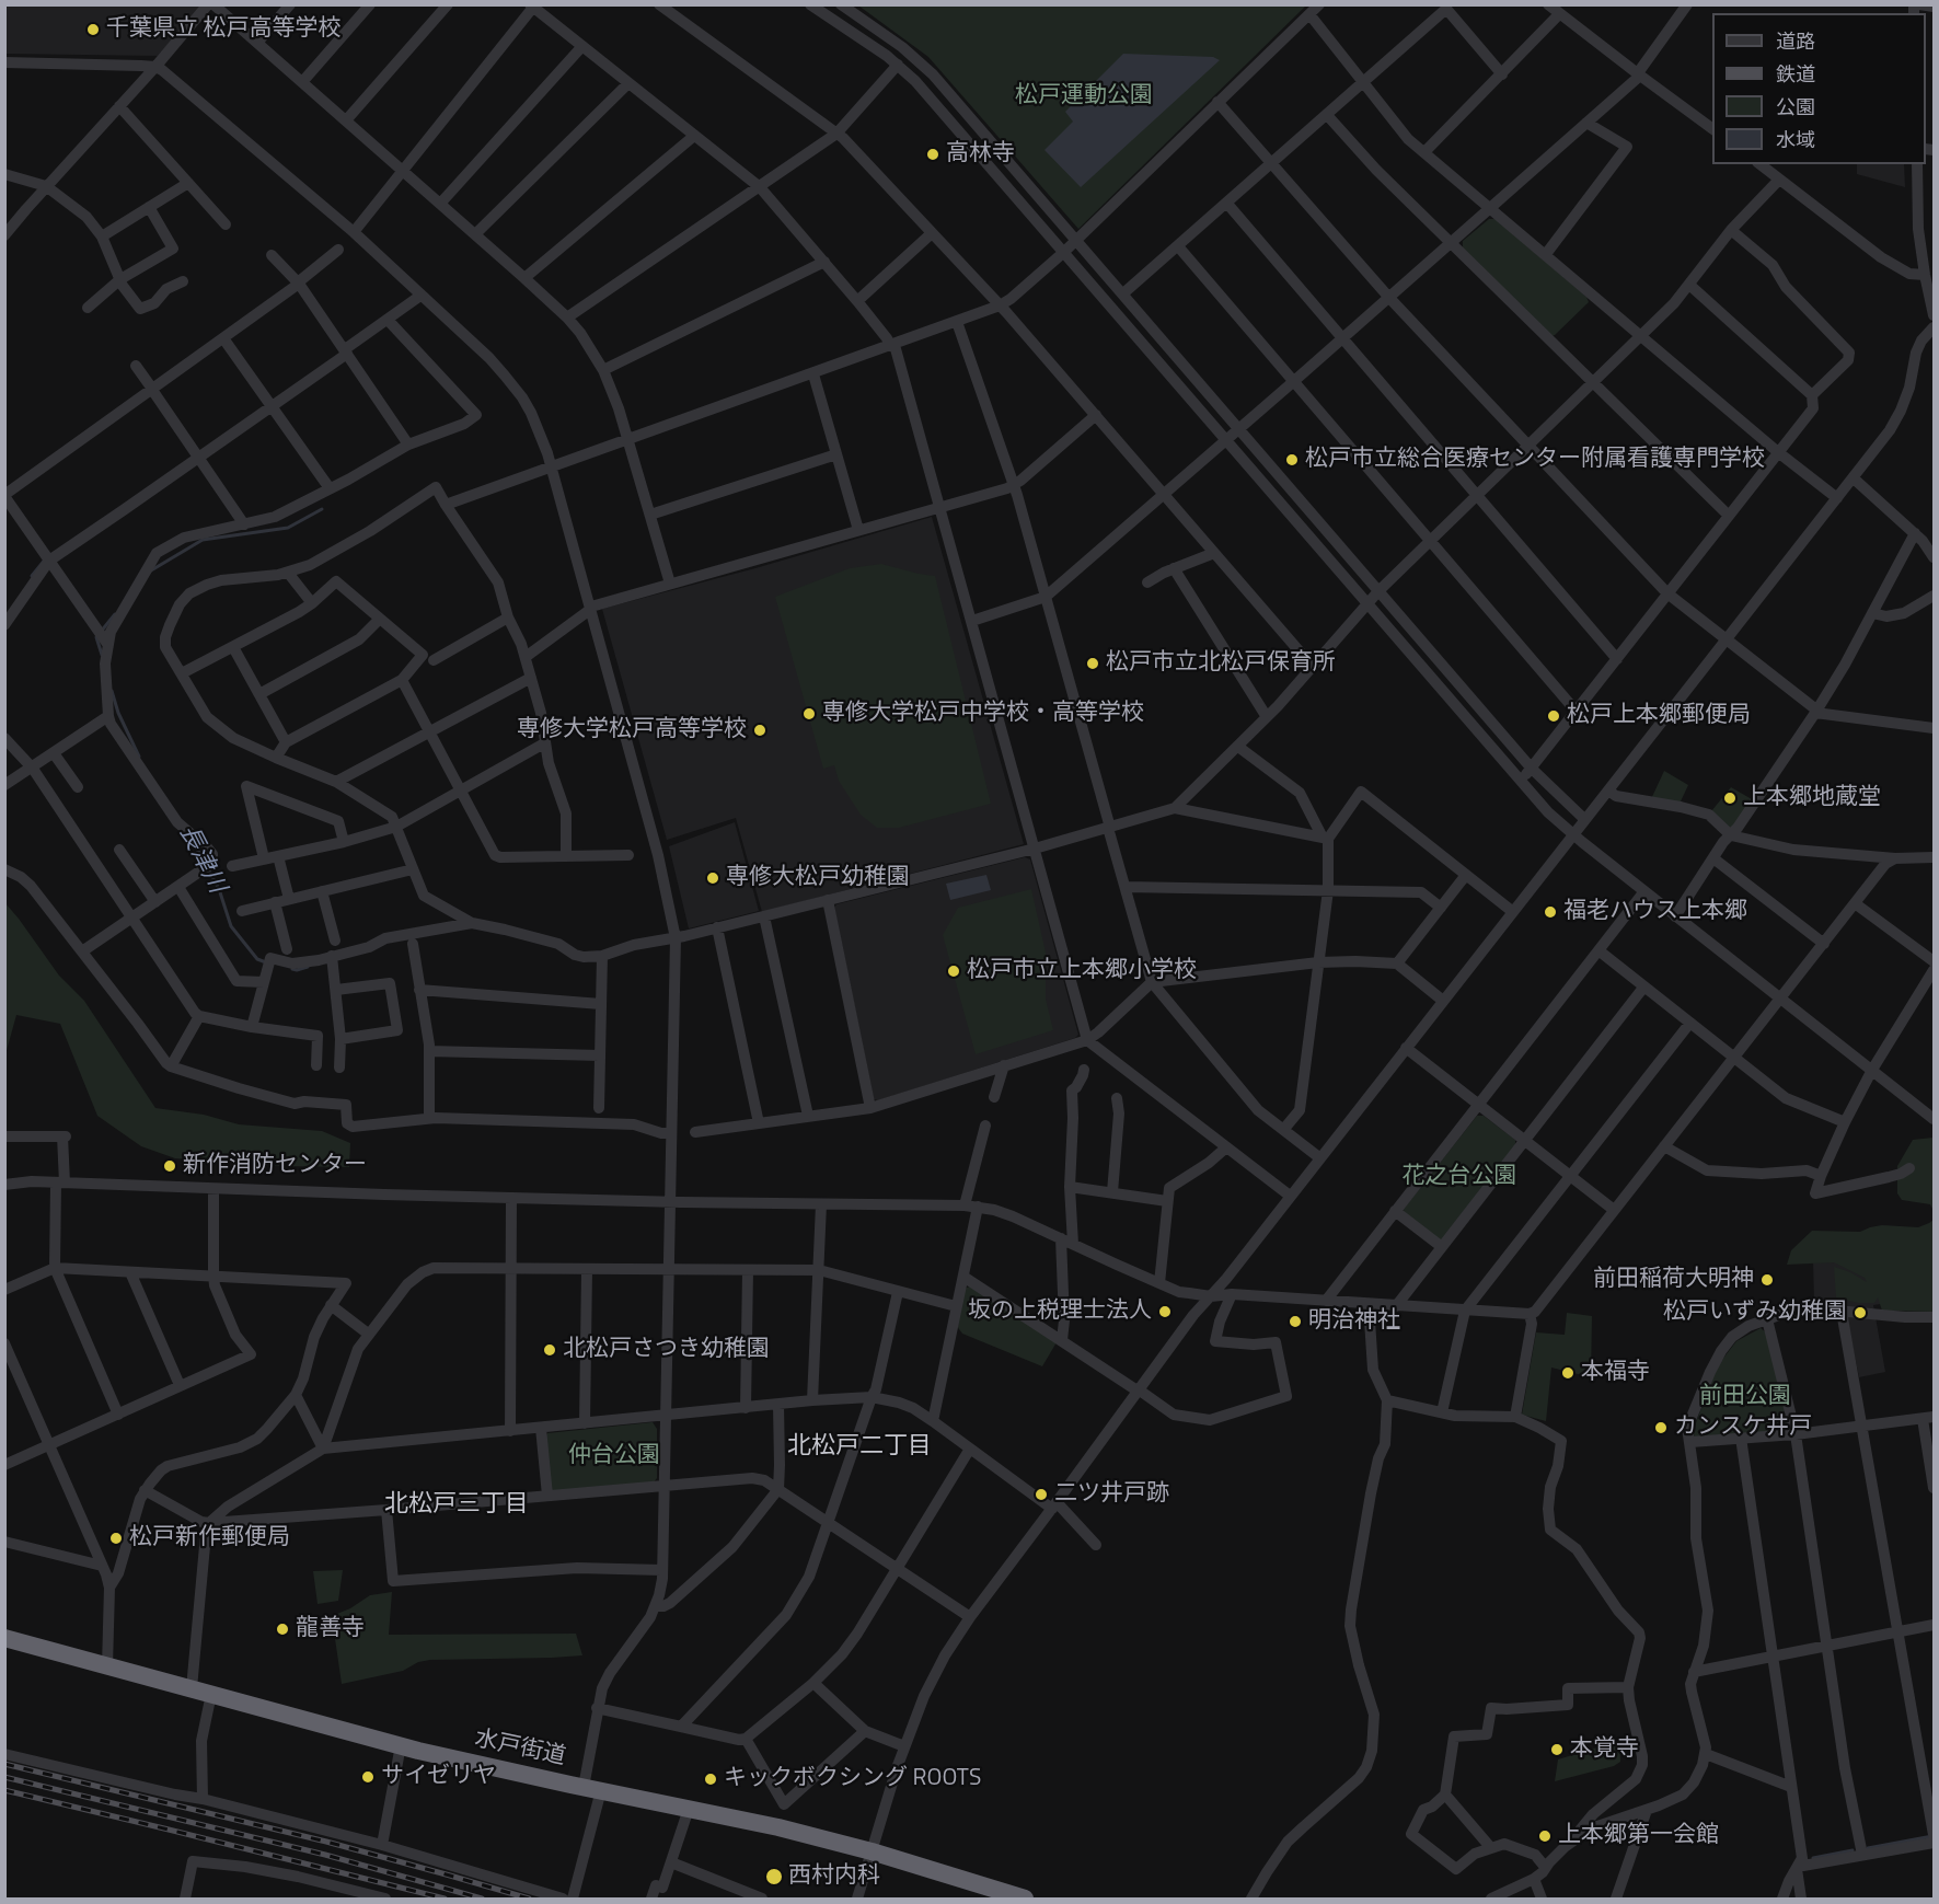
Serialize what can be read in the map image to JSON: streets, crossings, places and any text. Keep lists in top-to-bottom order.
{
  "streets": {
    "highway": ["水戸街道"]
  },
  "districts": ["北松戸二丁目", "北松戸三丁目"],
  "water": ["長津川"],
  "parks": [
    "松戸運動公園",
    "花之台公園",
    "前田公園",
    "仲台公園"
  ],
  "places": [
    "千葉県立 松戸高等学校",
    "高林寺",
    "松戸市立総合医療センター附属看護専門学校",
    "松戸市立北松戸保育所",
    "専修大学松戸中学校・高等学校",
    "松戸上本郷郵便局",
    "専修大学松戸高等学校",
    "上本郷地蔵堂",
    "専修大松戸幼稚園",
    "福老ハウス上本郷",
    "松戸市立上本郷小学校",
    "新作消防センター",
    "前田稲荷大明神",
    "坂の上税理士法人",
    "松戸いずみ幼稚園",
    "明治神社",
    "北松戸さつき幼稚園",
    "本福寺",
    "カンスケ井戸",
    "二ツ井戸跡",
    "松戸新作郵便局",
    "龍善寺",
    "本覚寺",
    "サイゼリヤ",
    "キックボクシング ROOTS",
    "上本郷第一会館",
    "西村内科"
  ],
  "legend": [
    "道路",
    "鉄道",
    "公園",
    "水域"
  ]
}
